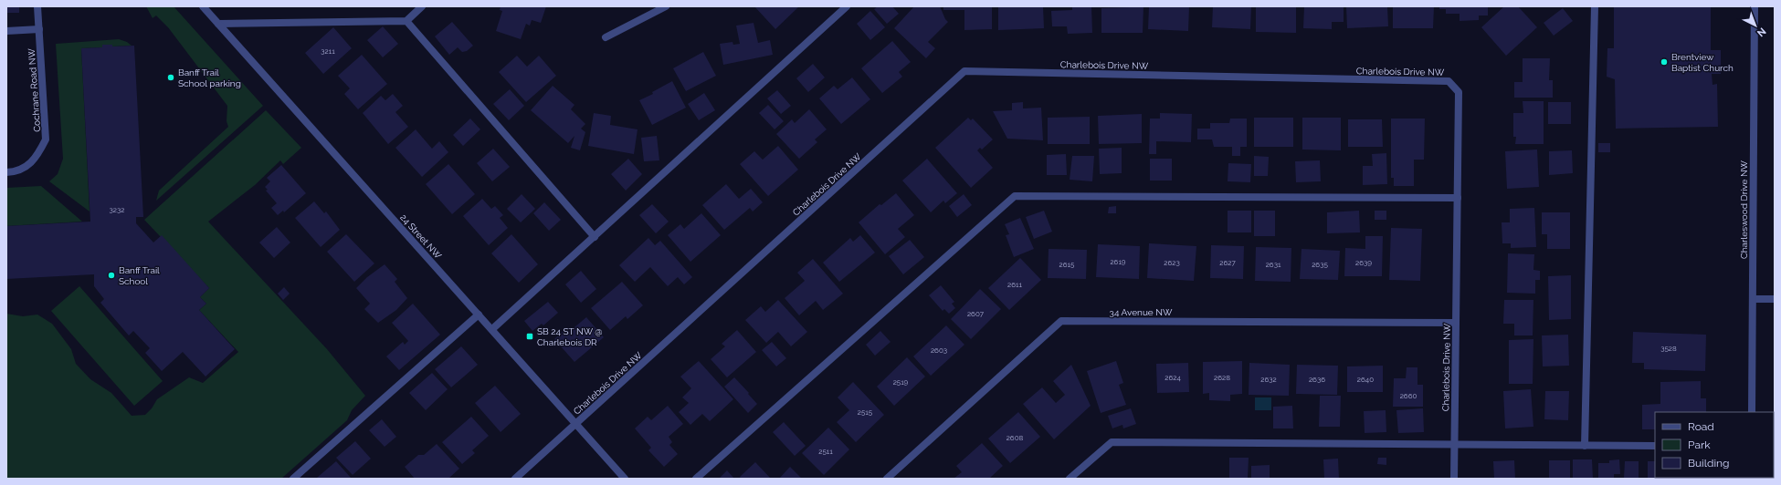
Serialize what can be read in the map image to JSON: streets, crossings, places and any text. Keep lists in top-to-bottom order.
{
  "streets": {
    "street": [
      "Charlebois Drive NW",
      "Cochrane Road NW",
      "Charleswood Drive NW",
      "24 Street NW",
      "34 Avenue NW"
    ]
  },
  "crossings": [
    ["Charlebois Drive NW", "24 Street NW"],
    ["Charlebois Drive NW", "34 Avenue NW"]
  ],
  "places": {
    "other": ["Brentview Baptist Church", "Banff Trail School parking", "Banff Trail School"],
    "transit": ["SB 24 ST NW @ Charlebois DR"]
  },
  "house_numbers": [
    "3211",
    "3232",
    "2619",
    "2623",
    "2627",
    "2639",
    "2615",
    "2631",
    "2635",
    "2611",
    "2607",
    "3528",
    "2603",
    "2624",
    "2628",
    "2632",
    "2636",
    "2640",
    "2519",
    "2660",
    "2515",
    "2608",
    "2511"
  ],
  "legend": ["Road", "Park", "Building"],
  "north": "bottom right"
}
